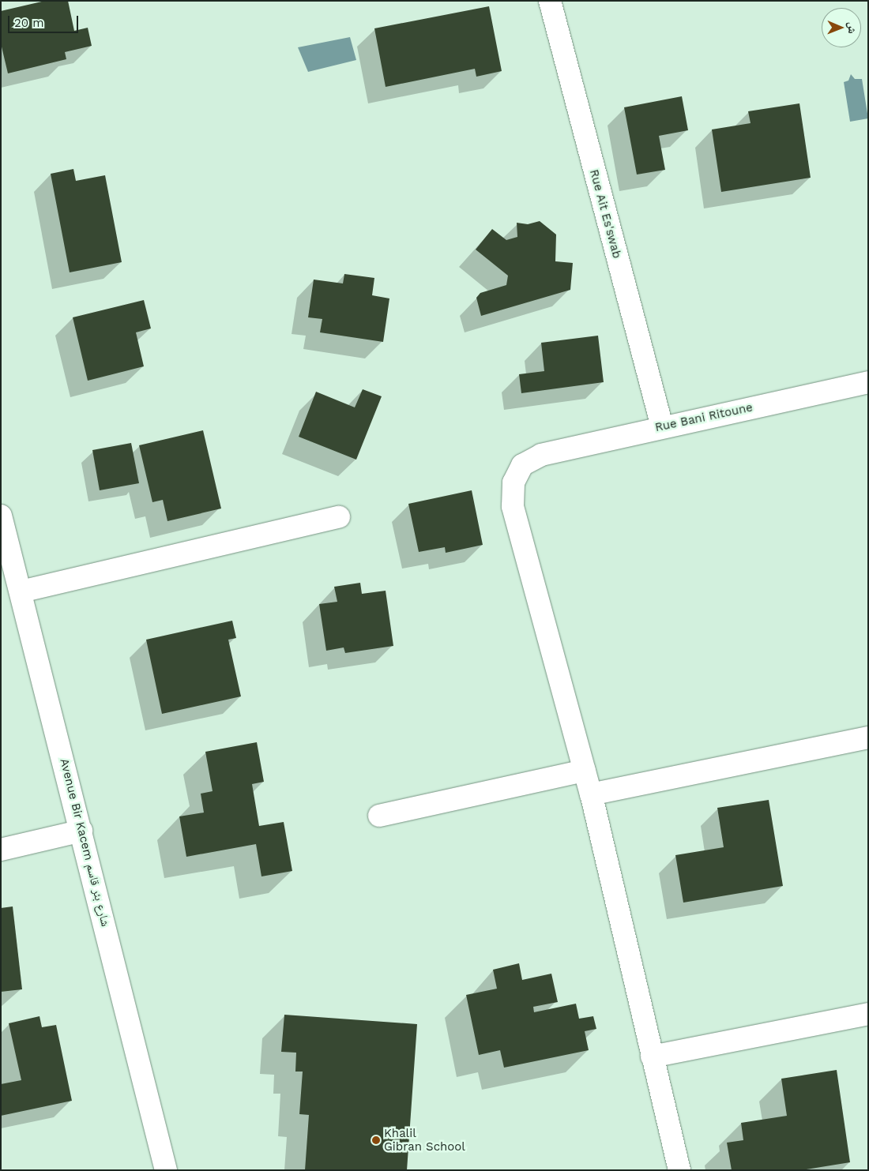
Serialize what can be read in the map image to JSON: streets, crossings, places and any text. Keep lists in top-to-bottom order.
{
  "streets": {
    "street": ["Rue Ait Es'swab", "Rue Bani Ritoune", "Avenue Bir Kacem شارع بئر قاسم"]
  },
  "crossings": [
    ["Rue Ait Es'swab", "Rue Bani Ritoune"]
  ],
  "places": ["Khalil Gibran School"],
  "scale_bar": "20 m",
  "north": "right"
}
